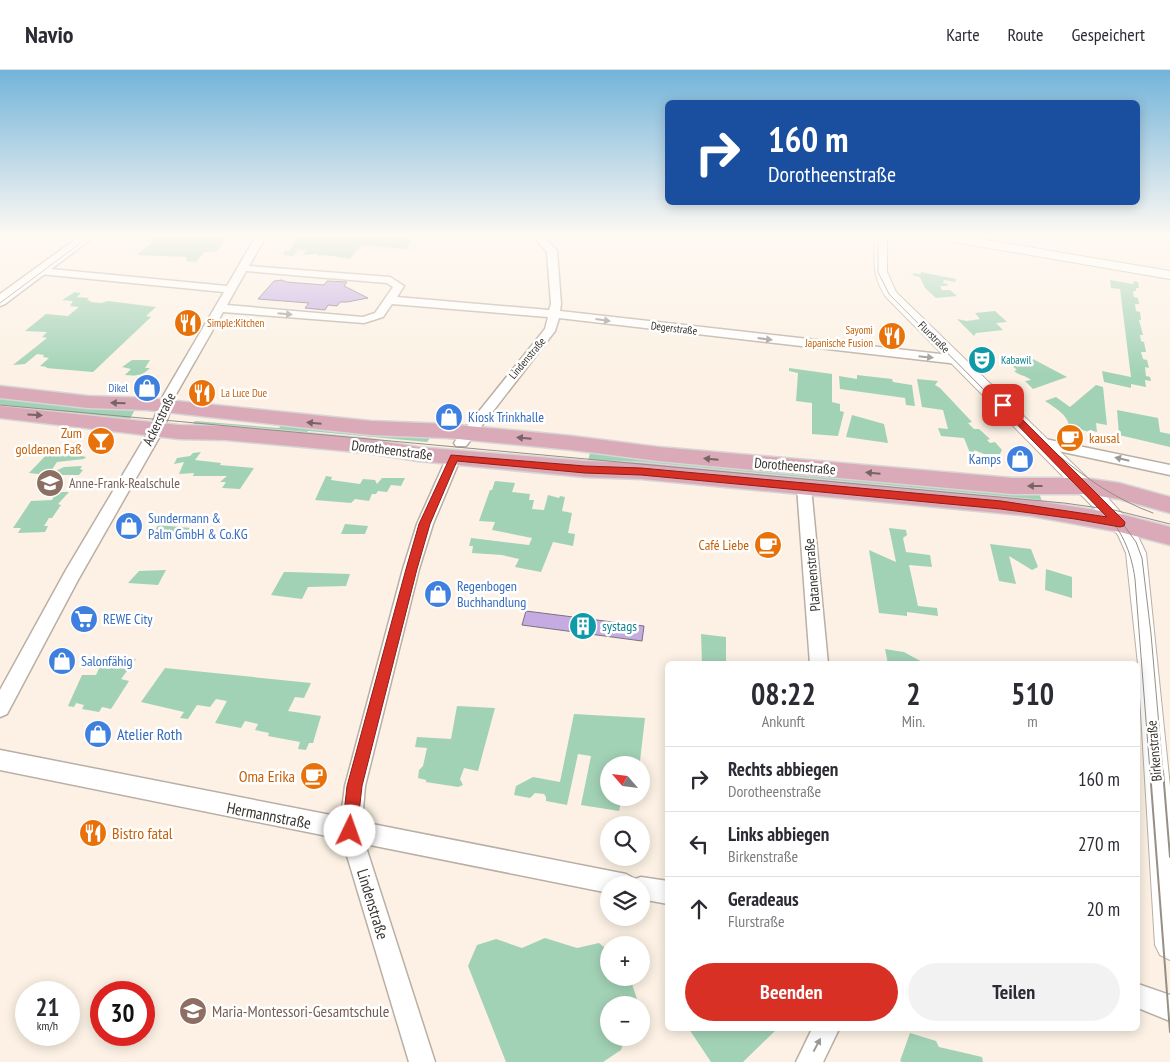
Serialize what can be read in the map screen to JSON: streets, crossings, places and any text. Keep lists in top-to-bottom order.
{
  "streets": {
    "main road": ["Dorotheenstraße"],
    "street": [
      "Degerstraße",
      "Flurstraße",
      "Lindenstraße",
      "Ackerstraße",
      "Platanenstraße",
      "Birkenstraße",
      "Hermannstraße"
    ]
  },
  "crossings": [
    ["Degerstraße", "Flurstraße"],
    ["Degerstraße", "Lindenstraße"],
    ["Flurstraße", "Dorotheenstraße"],
    ["Flurstraße", "Birkenstraße"],
    ["Lindenstraße", "Dorotheenstraße"],
    ["Lindenstraße", "Hermannstraße"],
    ["Ackerstraße", "Dorotheenstraße"],
    ["Dorotheenstraße", "Platanenstraße"],
    ["Dorotheenstraße", "Birkenstraße"]
  ],
  "one_way": ["Degerstraße"],
  "places": {
    "restaurant": [
      "Simple:Kitchen",
      "Sayomi Japanische Fusion",
      "La Luce Due",
      "Bistro fatal"
    ],
    "theatre": ["Kabawil"],
    "shop": [
      "Dikel",
      "Kiosk Trinkhalle",
      "Kamps",
      "Sundermann & Palm GmbH & Co.KG",
      "Regenbogen Buchhandlung",
      "Salonfähig",
      "Atelier Roth"
    ],
    "cafe": ["kausal", "Café Liebe", "Oma Erika"],
    "bar": ["Zum goldenen Faß"],
    "school or university": ["Anne-Frank-Realschule", "Maria-Montessori-Gesamtschule"],
    "supermarket": ["REWE City"],
    "building": ["systags"]
  },
  "north": "top left",
  "page": {
    "header": "Navio",
    "nav": ["Karte", "Route", "Gespeichert"],
    "turn": ["160 m", "Dorotheenstraße"],
    "eta": [
      "08:22",
      "Ankunft",
      "2",
      "Min.",
      "510",
      "m"
    ],
    "list": [
      {
        "name": "Rechts abbiegen",
        "note": "Dorotheenstraße",
        "value": "160 m"
      },
      {
        "name": "Links abbiegen",
        "note": "Birkenstraße",
        "value": "270 m"
      },
      {
        "name": "Geradeaus",
        "note": "Flurstraße",
        "value": "20 m"
      }
    ],
    "map_buttons": ["+", "−"],
    "buttons": ["Beenden", "Teilen"],
    "speed": "21 km/h",
    "limit": "30"
  }
}
